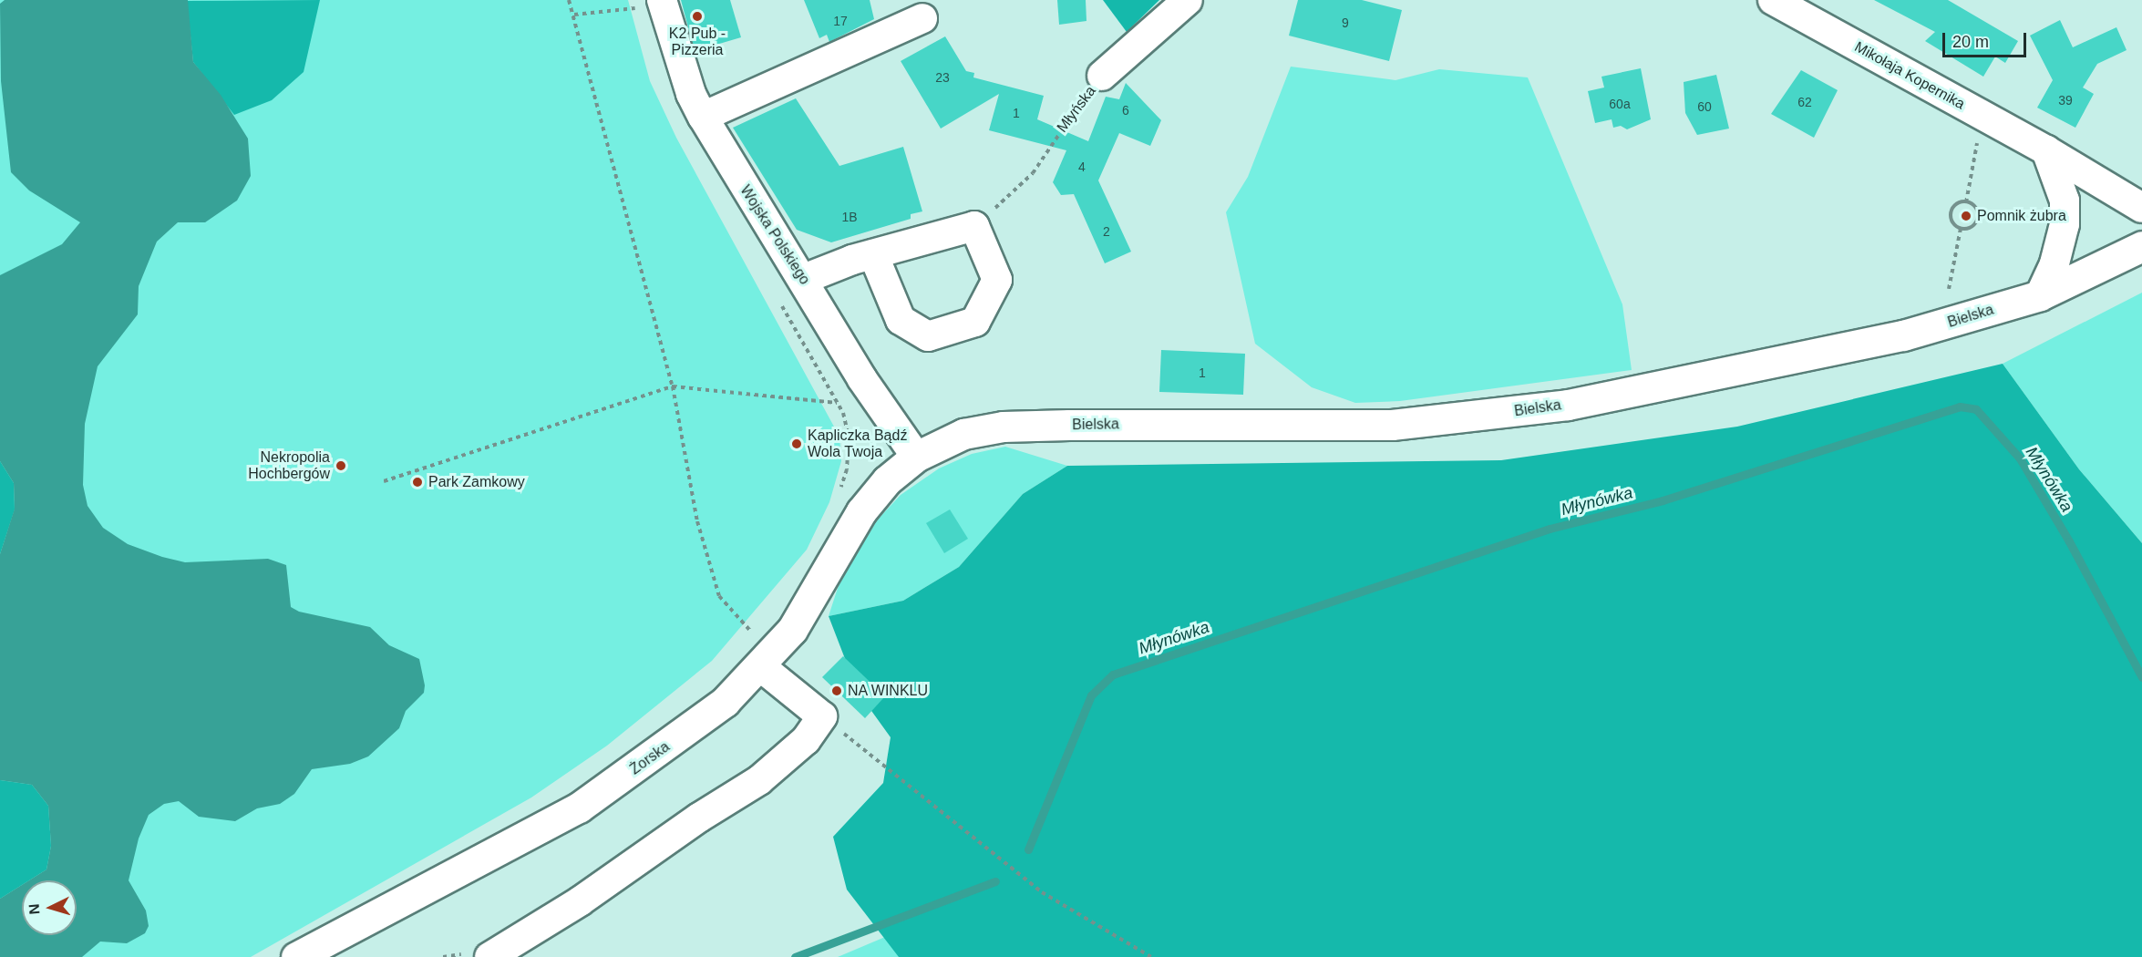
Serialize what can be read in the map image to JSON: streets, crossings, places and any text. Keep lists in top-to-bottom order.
{
  "streets": {
    "main road": ["Bielska", "Żorska"],
    "street": ["Mikołaja Kopernika", "Młyńska", "Wojska Polskiego"]
  },
  "crossings": [
    ["Wojska Polskiego", "Bielska"],
    ["Wojska Polskiego", "Żorska"],
    ["Bielska", "Żorska"]
  ],
  "water": ["Młynówka"],
  "places": [
    "K2 Pub - Pizzeria",
    "Pomnik żubra",
    "Kapliczka Bądź Wola Twoja",
    "Nekropolia Hochbergów",
    "Park Zamkowy",
    "NA WINKLU"
  ],
  "house_numbers": [
    "17",
    "9",
    "23",
    "39",
    "62",
    "60a",
    "60",
    "6",
    "1",
    "4",
    "1B",
    "2",
    "1"
  ],
  "scale_bar": "20 m",
  "north": "left"
}
